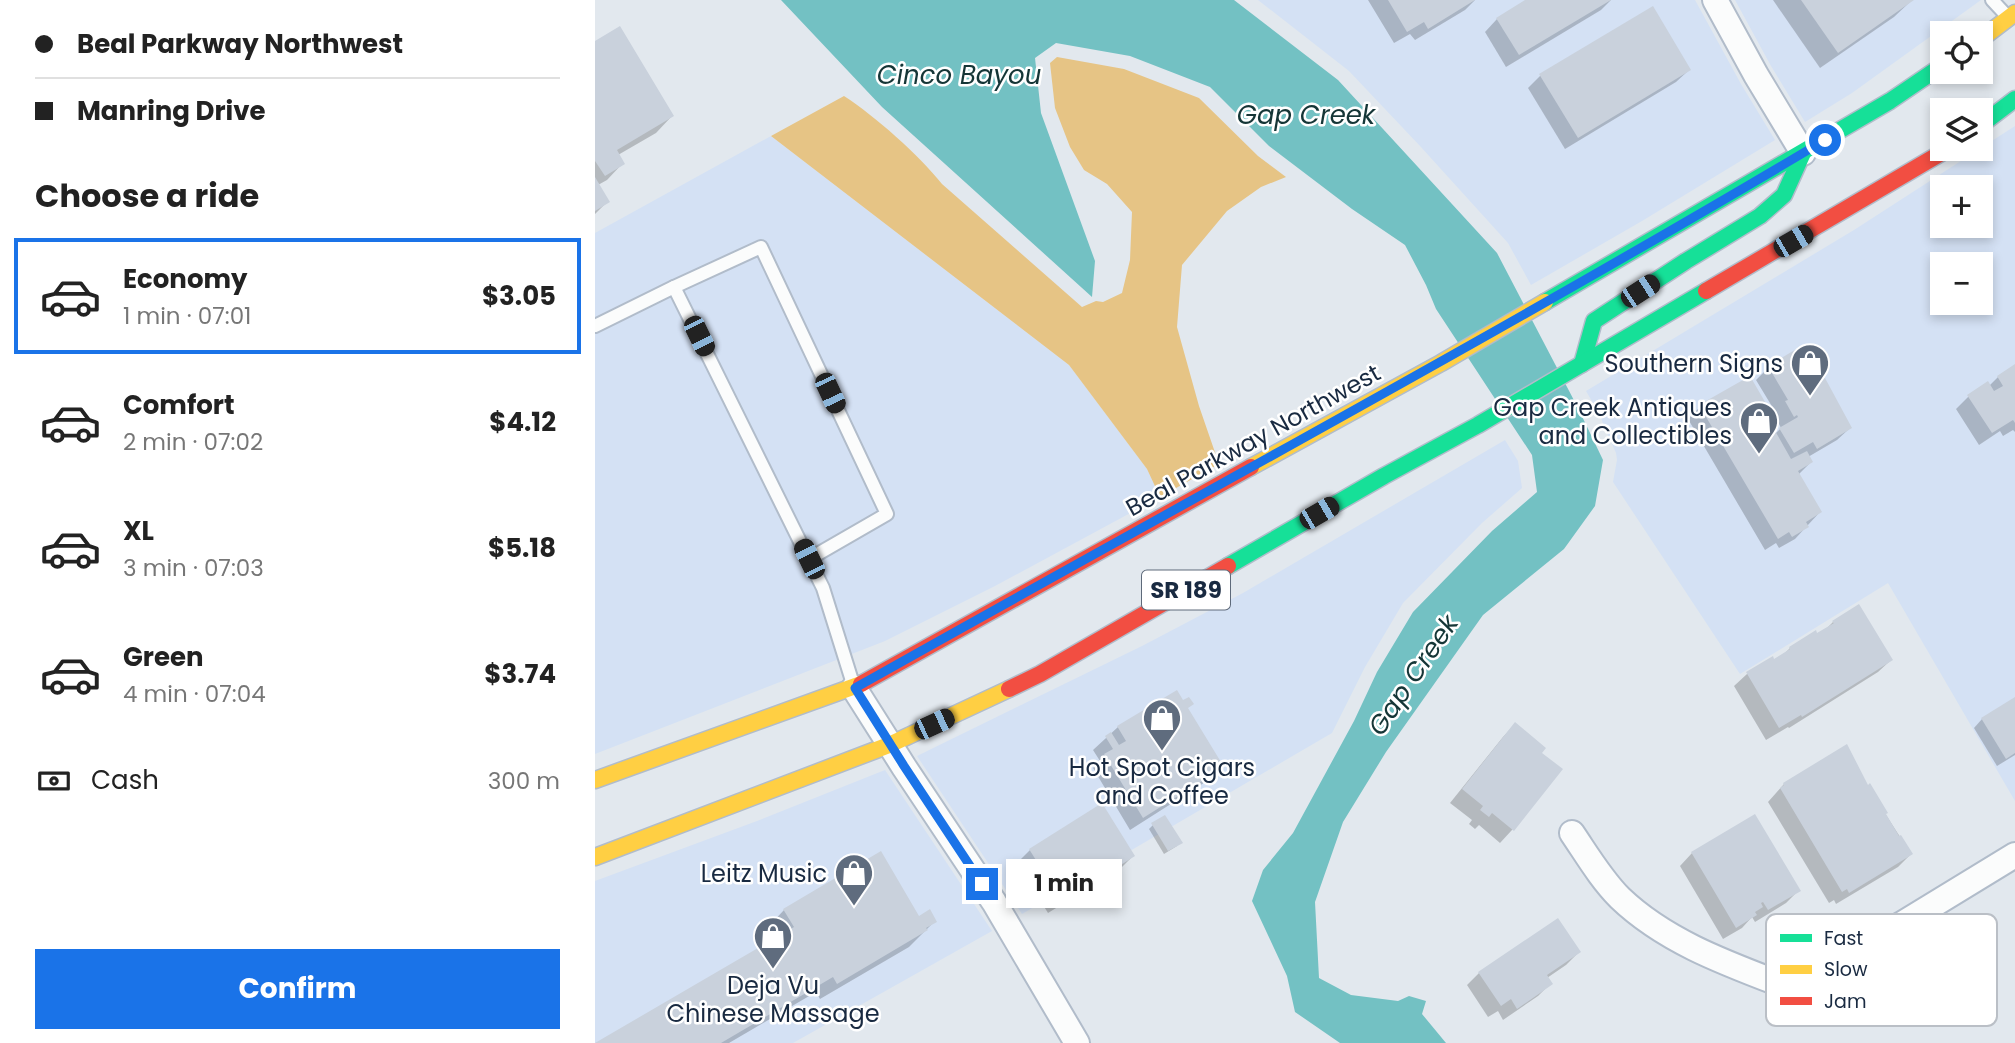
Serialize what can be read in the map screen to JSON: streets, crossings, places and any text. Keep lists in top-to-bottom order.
{
  "streets": {
    "main road": ["Beal Parkway Northwest", "SR 189"]
  },
  "water": ["Cinco Bayou", "Gap Creek"],
  "places": {
    "shop": [
      "Southern Signs",
      "Gap Creek Antiques and Collectibles",
      "Hot Spot Cigars and Coffee",
      "Leitz Music",
      "Deja Vu Chinese Massage"
    ]
  },
  "legend": ["Fast", "Slow", "Jam"],
  "page": {
    "banner": ["Beal Parkway Northwest", "Manring Drive"],
    "map_buttons": ["+", "−"],
    "heading": "Choose a ride",
    "list": [
      {
        "name": "Economy",
        "note": "1 min · 07:01",
        "value": "$3.05"
      },
      {
        "name": "Comfort",
        "note": "2 min · 07:02",
        "value": "$4.12"
      },
      {
        "name": "XL",
        "note": "3 min · 07:03",
        "value": "$5.18"
      },
      {
        "name": "Green",
        "note": "4 min · 07:04",
        "value": "$3.74"
      }
    ],
    "pay": ["Cash", "300 m"],
    "bubble": "1 min",
    "buttons": "Confirm"
  }
}
